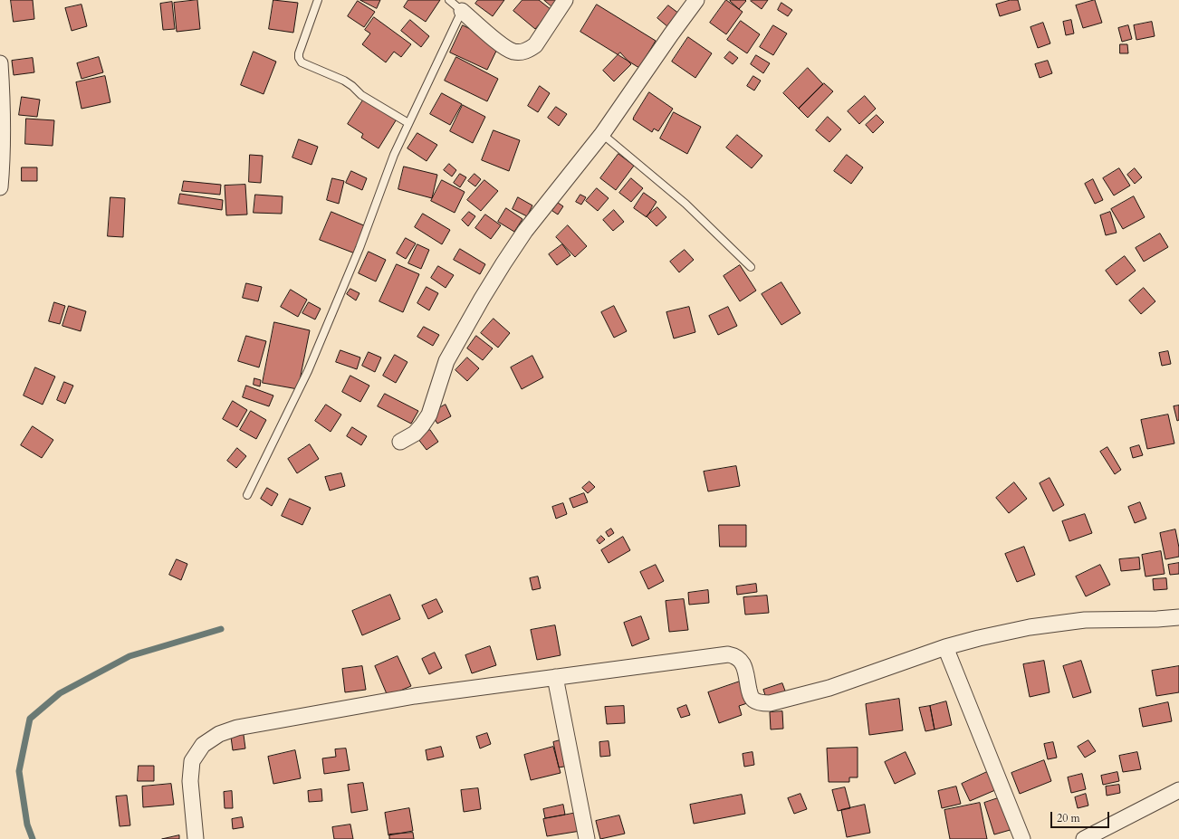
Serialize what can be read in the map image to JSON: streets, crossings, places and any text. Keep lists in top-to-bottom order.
{
  "scale_bar": "20 m"
}
